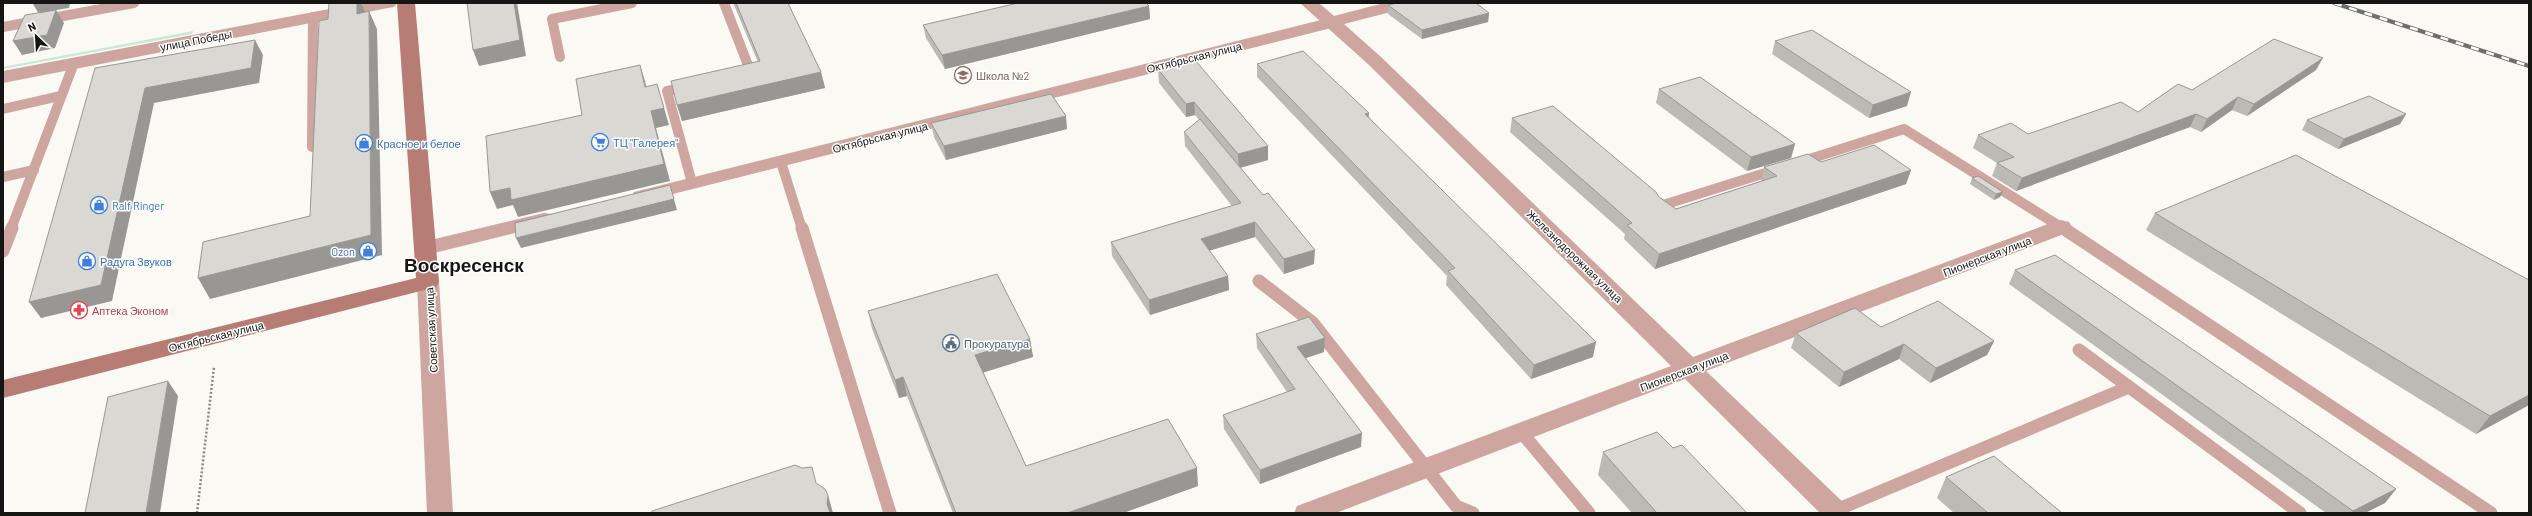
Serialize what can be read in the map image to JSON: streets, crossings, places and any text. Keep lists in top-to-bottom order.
{
  "streets": {
    "main road": ["Октябрьская улица", "Советская улица"],
    "street": ["улица Победы", "Железнодорожная улица", "Пионерская улица"]
  },
  "crossings": [
    ["Октябрьская улица", "Железнодорожная улица"],
    ["Октябрьская улица", "Советская улица"],
    ["Железнодорожная улица", "Пионерская улица"]
  ],
  "districts": ["Воскресенск"],
  "places": {
    "school or university": ["Школа №2"],
    "supermarket": ["ТЦ \"Галерея\""],
    "shop": [
      "Красное и белое",
      "Ralf Ringer",
      "Ozon",
      "Радуга Звуков"
    ],
    "pharmacy": ["Аптека Эконом"],
    "public building": ["Прокуратура"]
  },
  "north": "top left"
}
